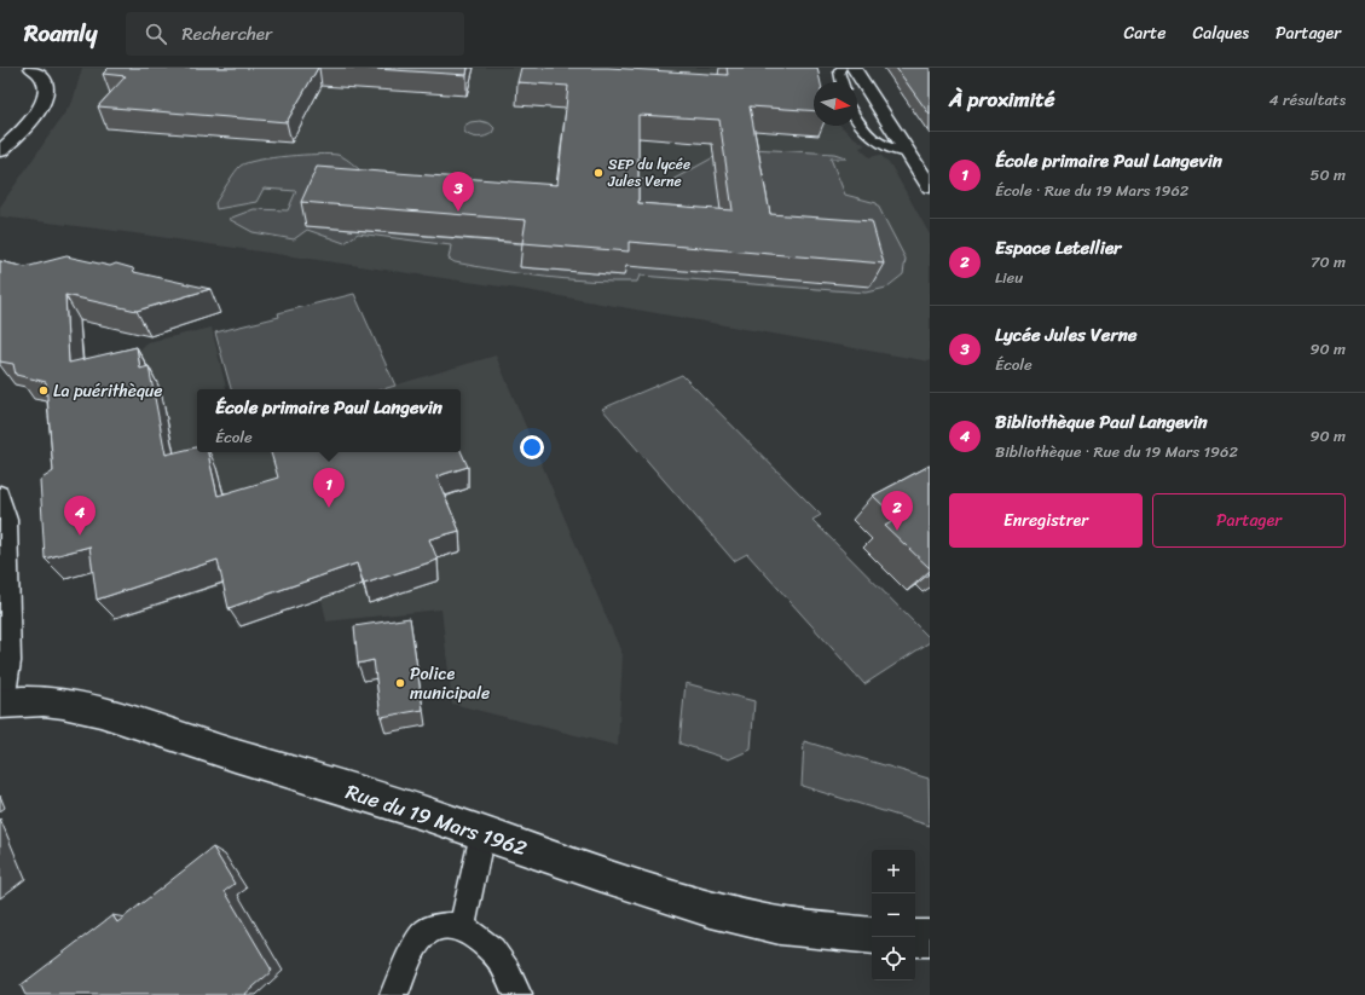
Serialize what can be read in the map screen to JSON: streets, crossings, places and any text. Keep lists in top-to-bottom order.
{
  "streets": {
    "street": ["Rue du 19 Mars 1962"]
  },
  "places": ["SEP du lycée Jules Verne", "La puérithèque", "Police municipale"],
  "north": "right",
  "page": {
    "header": "Roamly",
    "search": "Rechercher",
    "nav": ["Carte", "Calques", "Partager"],
    "heading": ["À proximité", "4 résultats"],
    "list": [
      {
        "mark": "1",
        "name": "École primaire Paul Langevin",
        "note": "École · Rue du 19 Mars 1962",
        "value": "50 m"
      },
      {
        "mark": "2",
        "name": "Espace Letellier",
        "note": "Lieu",
        "value": "70 m"
      },
      {
        "mark": "3",
        "name": "Lycée Jules Verne",
        "note": "École",
        "value": "90 m"
      },
      {
        "mark": "4",
        "name": "Bibliothèque Paul Langevin",
        "note": "Bibliothèque · Rue du 19 Mars 1962",
        "value": "90 m"
      }
    ],
    "pins": [
      "3",
      "1",
      "2",
      "4"
    ],
    "popup": ["École primaire Paul Langevin", "École"],
    "buttons": ["Enregistrer", "Partager"],
    "map_buttons": ["+", "−"]
  }
}
